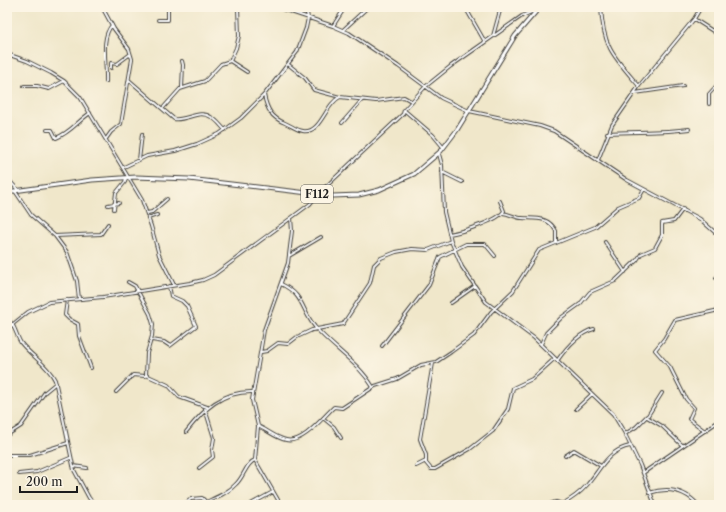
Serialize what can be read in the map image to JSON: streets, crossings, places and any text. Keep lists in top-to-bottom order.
{
  "streets": {
    "main road": ["F112"]
  },
  "scale_bar": "200 m"
}
